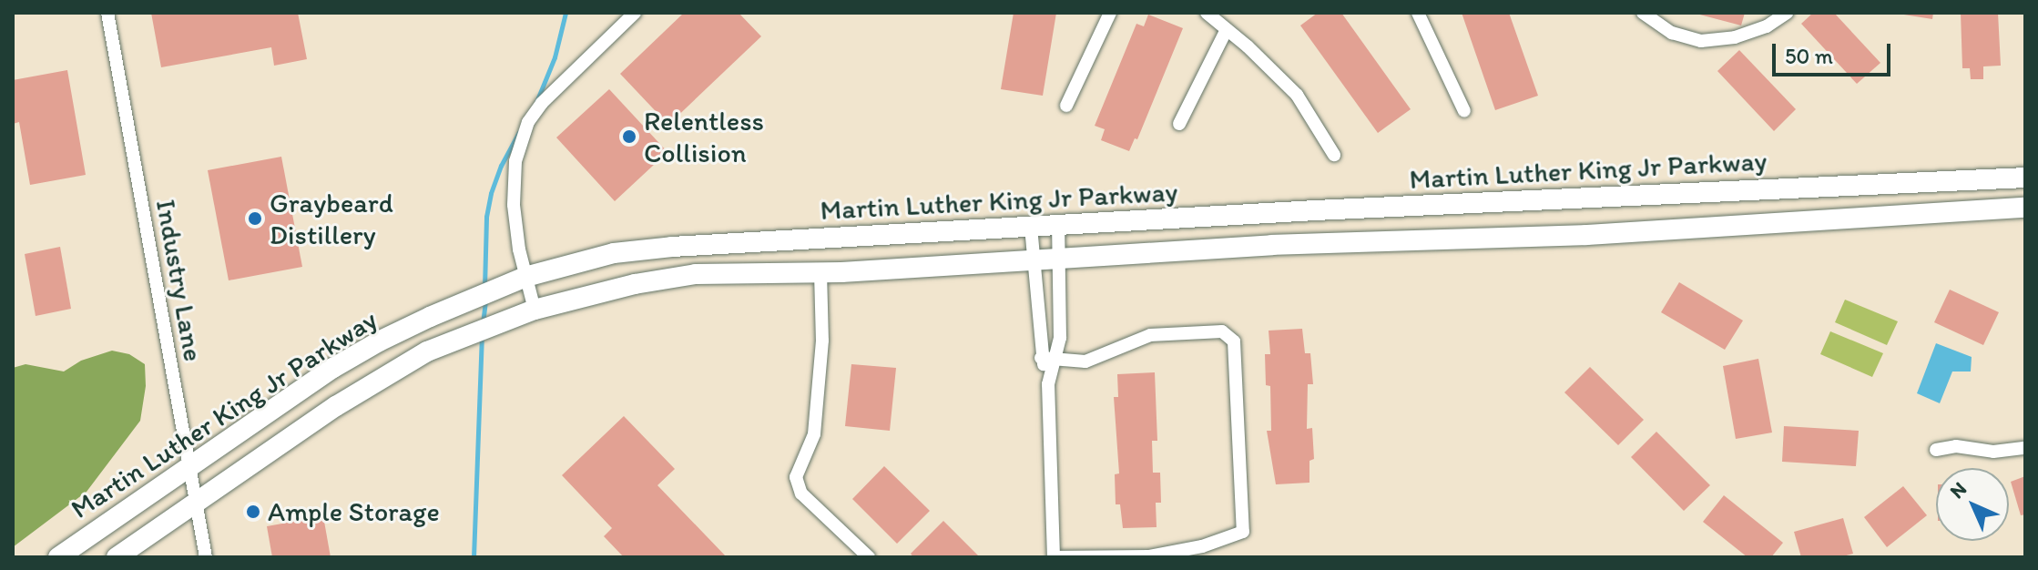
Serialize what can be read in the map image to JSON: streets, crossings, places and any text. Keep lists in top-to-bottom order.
{
  "streets": {
    "main road": ["Martin Luther King Jr Parkway"],
    "street": ["Industry Lane"]
  },
  "crossings": [
    ["Martin Luther King Jr Parkway", "Industry Lane"]
  ],
  "places": ["Relentless Collision", "Graybeard Distillery", "Ample Storage"],
  "scale_bar": "50 m",
  "north": "top left"
}
